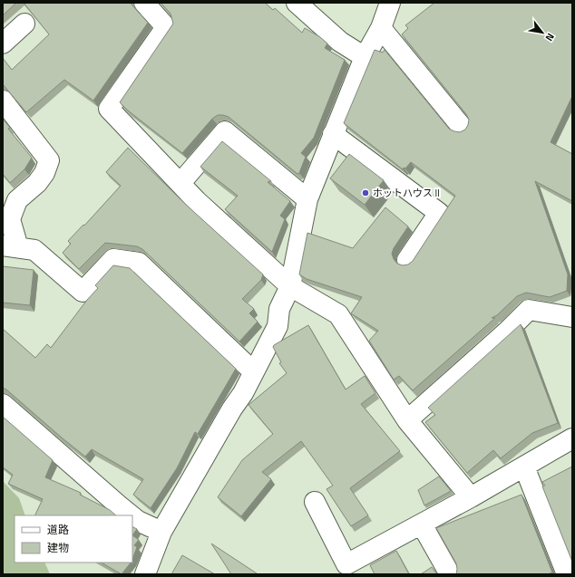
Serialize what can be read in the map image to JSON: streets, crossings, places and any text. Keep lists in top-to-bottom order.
{
  "places": ["ホットハウス II"],
  "legend": ["道路", "建物"],
  "north": "bottom right"
}
